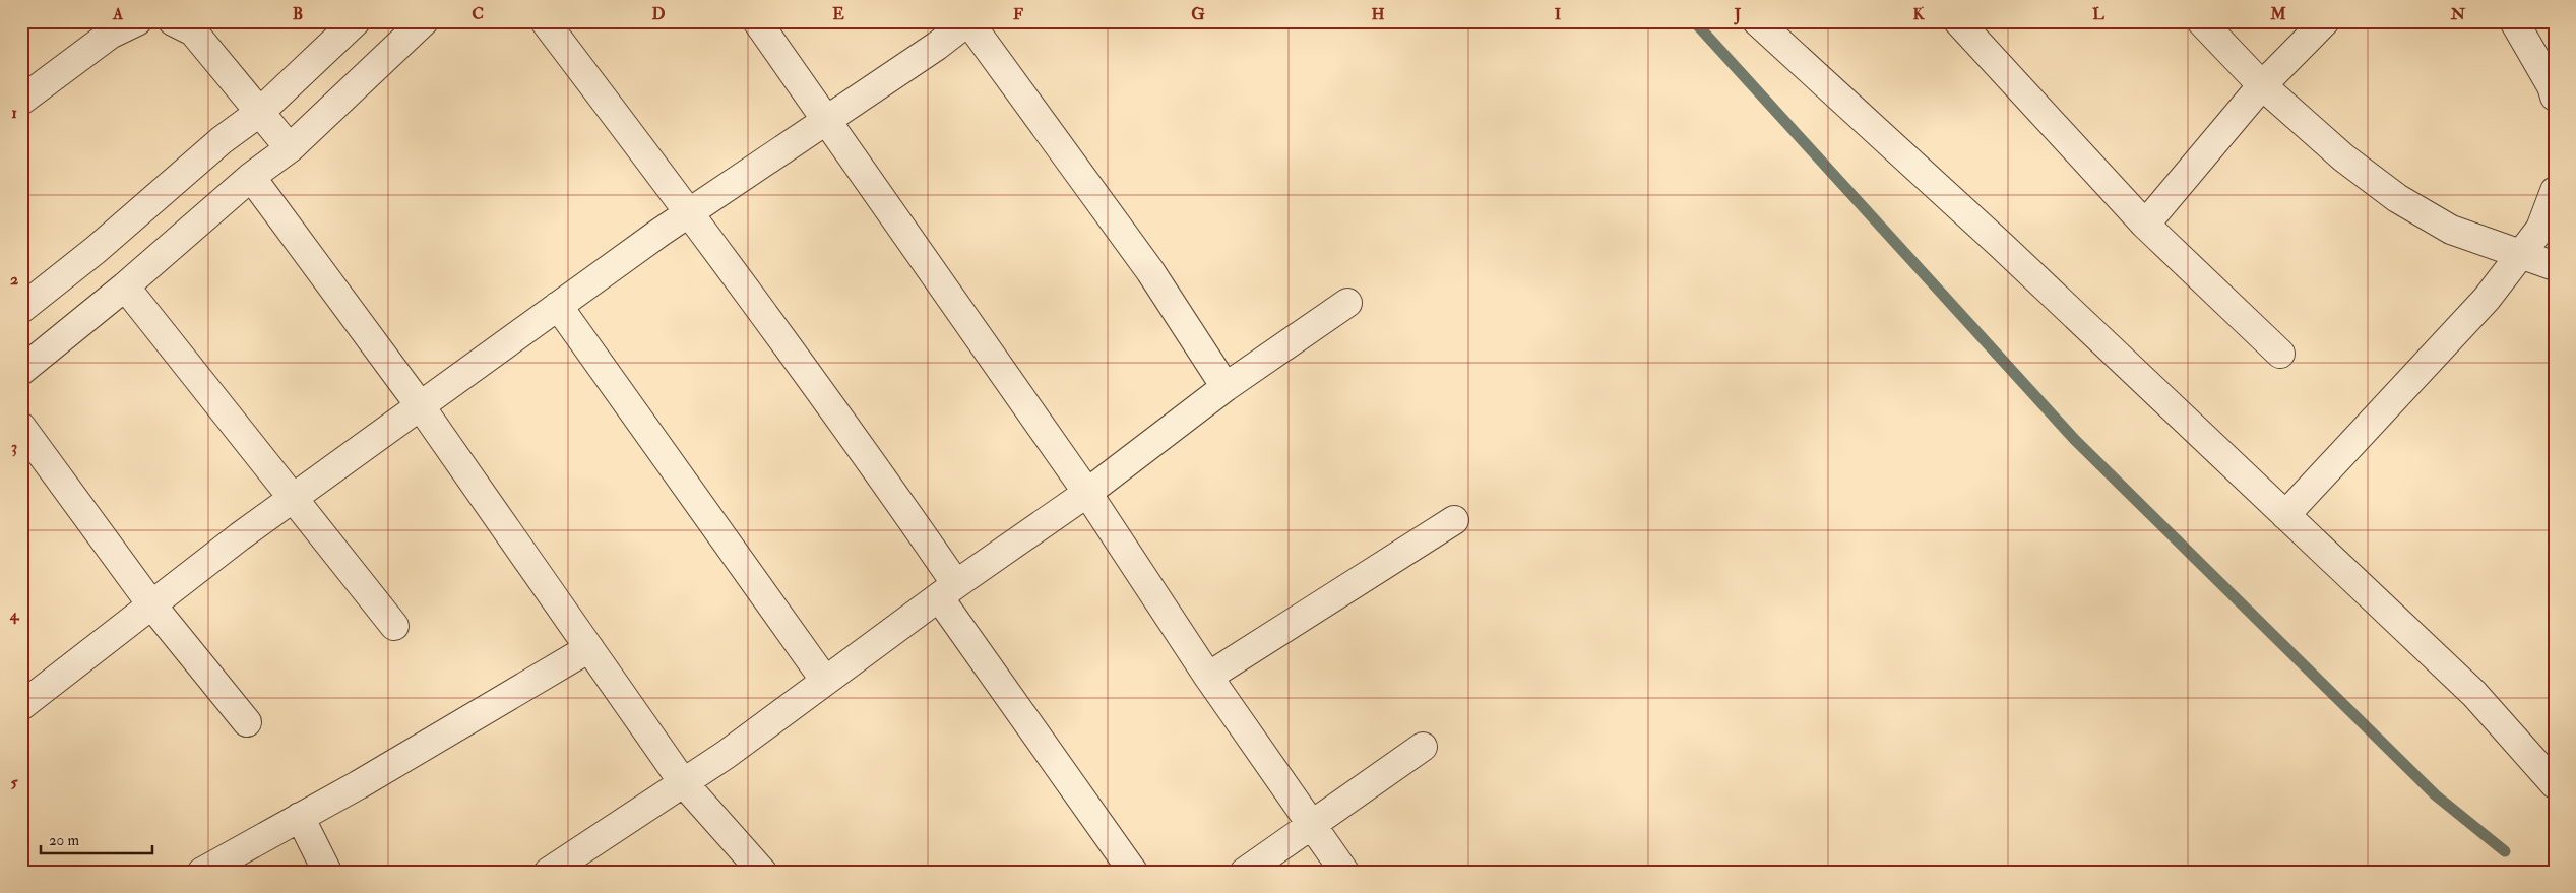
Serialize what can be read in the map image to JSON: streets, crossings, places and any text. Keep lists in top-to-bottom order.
{
  "scale_bar": "20 m",
  "grid": {
    "columns": [
      "A",
      "B",
      "C",
      "D",
      "E",
      "F",
      "G",
      "H",
      "I",
      "J",
      "K",
      "L",
      "M",
      "N"
    ],
    "rows": [
      "1",
      "2",
      "3",
      "4",
      "5"
    ]
  }
}
